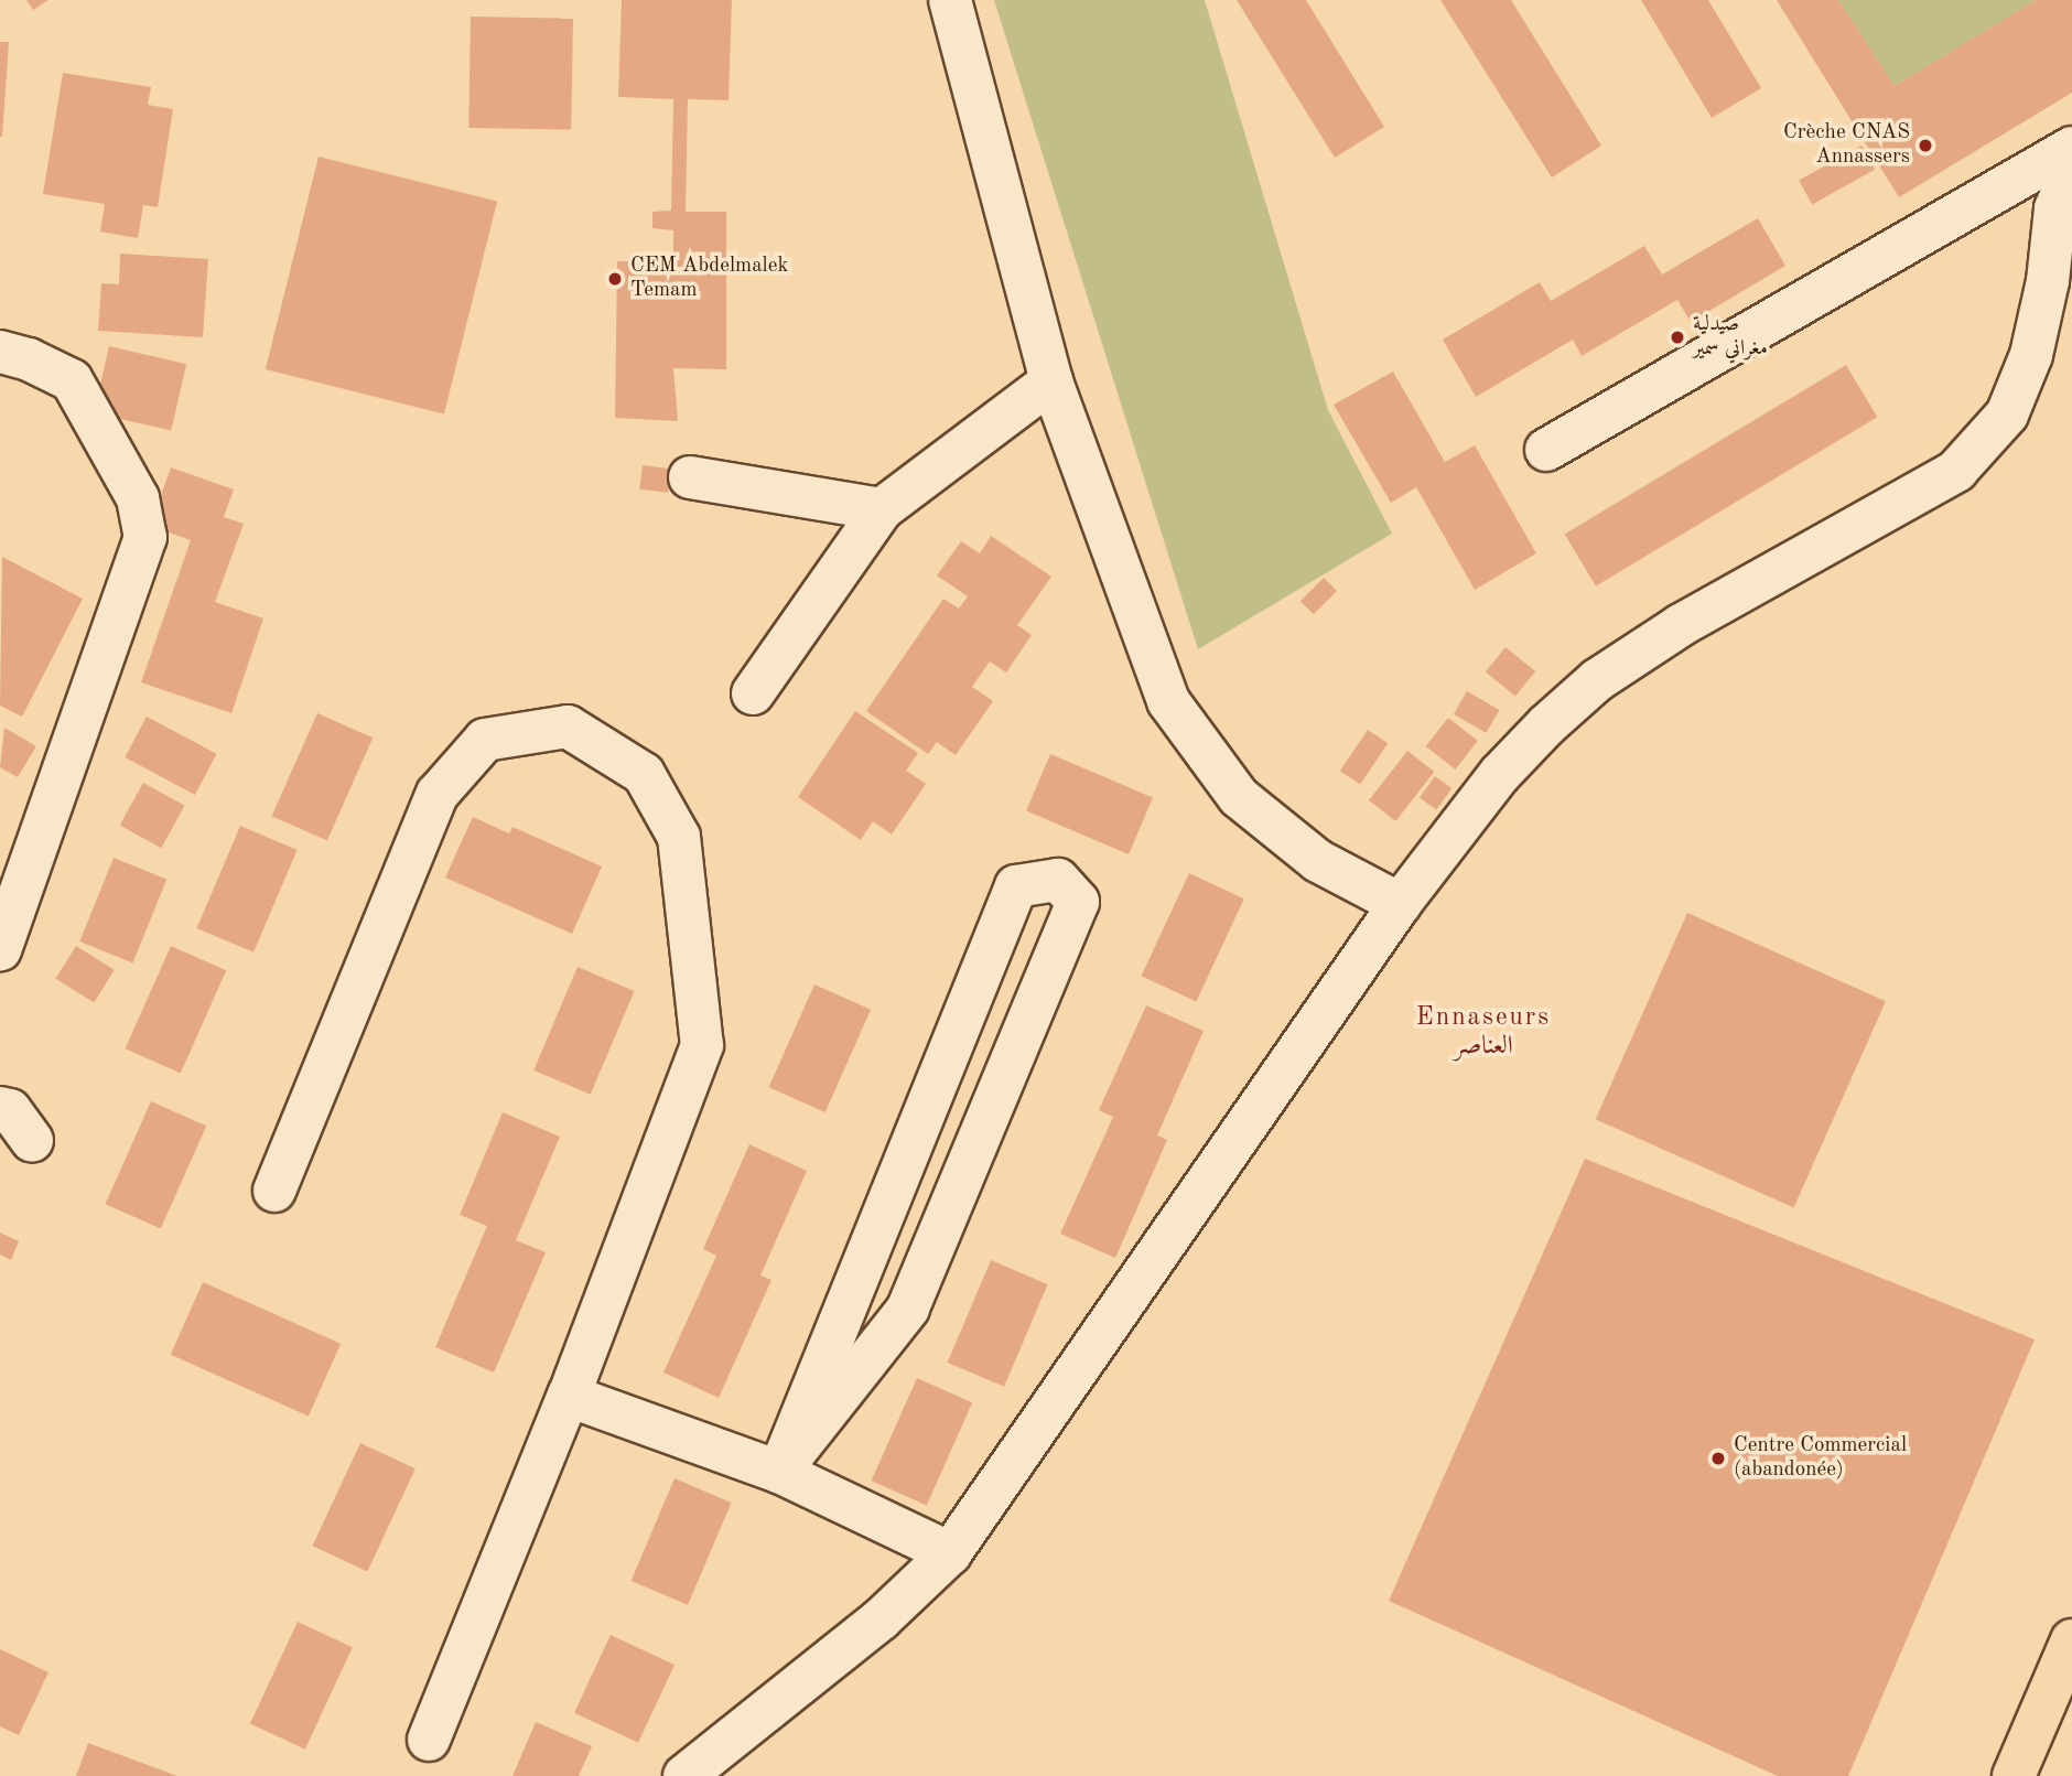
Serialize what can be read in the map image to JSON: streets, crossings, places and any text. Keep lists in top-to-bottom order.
{
  "districts": ["Ennaseurs العناصر"],
  "places": [
    "Crèche CNAS Annassers",
    "CEM Abdelmalek Temam",
    "صيدلية مغراني سمير",
    "Centre Commercial (abandonée)"
  ]
}
